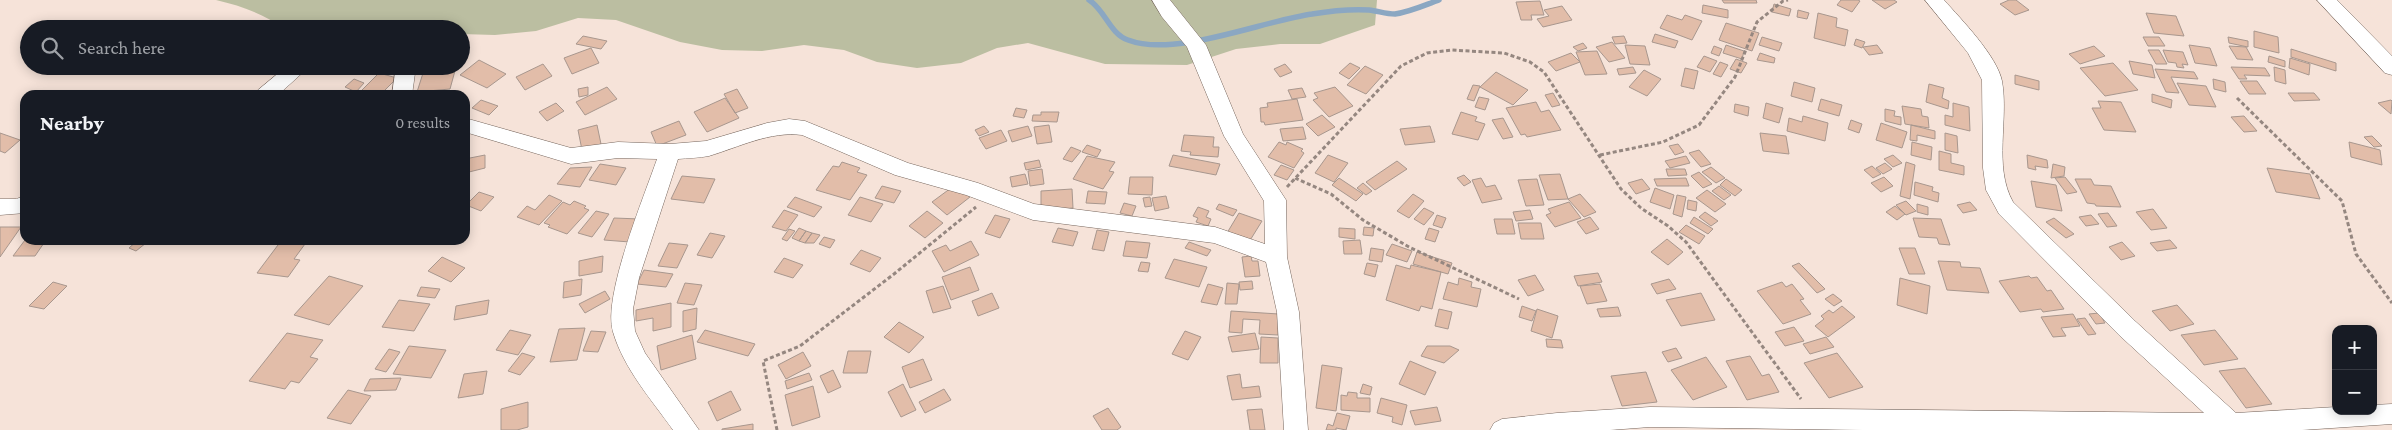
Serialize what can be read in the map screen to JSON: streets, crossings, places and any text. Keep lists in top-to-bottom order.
{
  "page": {
    "search": "Search here",
    "heading": ["Nearby", "0 results"],
    "map_buttons": ["+", "−"]
  }
}
